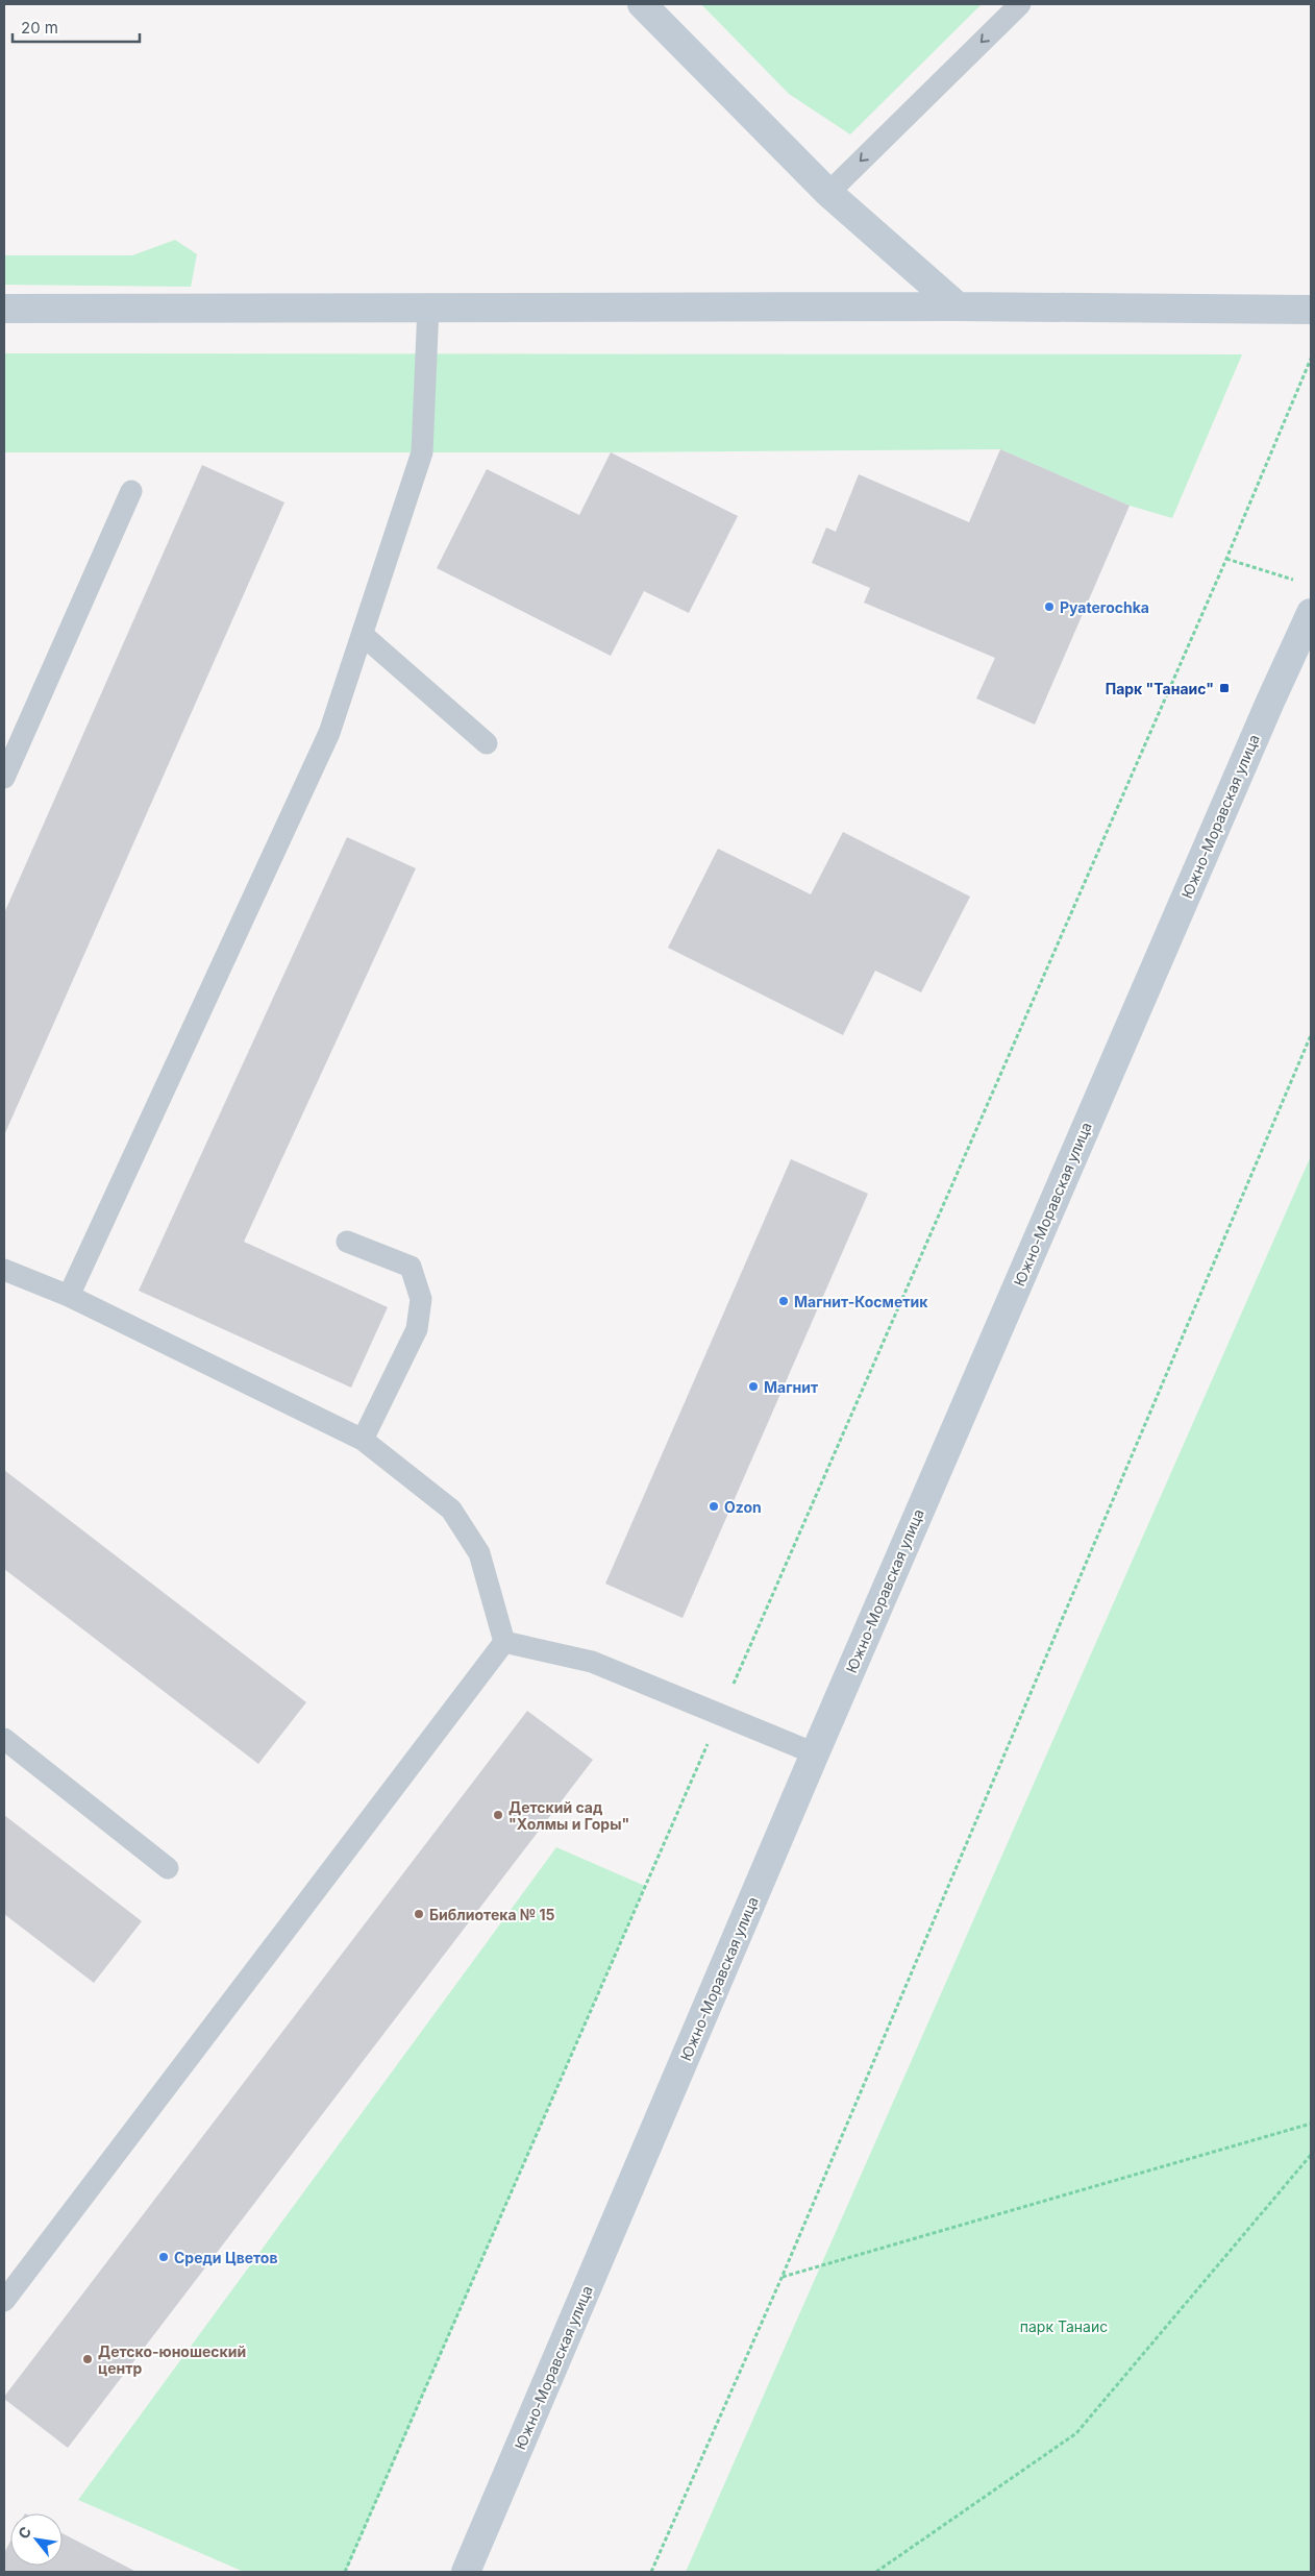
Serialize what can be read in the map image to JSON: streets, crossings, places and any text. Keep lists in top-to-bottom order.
{
  "streets": {
    "main road": ["Южно-Моравская улица"]
  },
  "parks": ["парк Танаис"],
  "places": {
    "other": [
      "Pyaterochka",
      "Магнит-Косметик",
      "Магнит",
      "Ozon",
      "Детский сад \"Холмы и Горы\"",
      "Библиотека № 15",
      "Среди Цветов",
      "Детско-юношеский центр"
    ],
    "transit": ["Парк \"Танаис\""]
  },
  "scale_bar": "20 m",
  "north": "top left"
}
